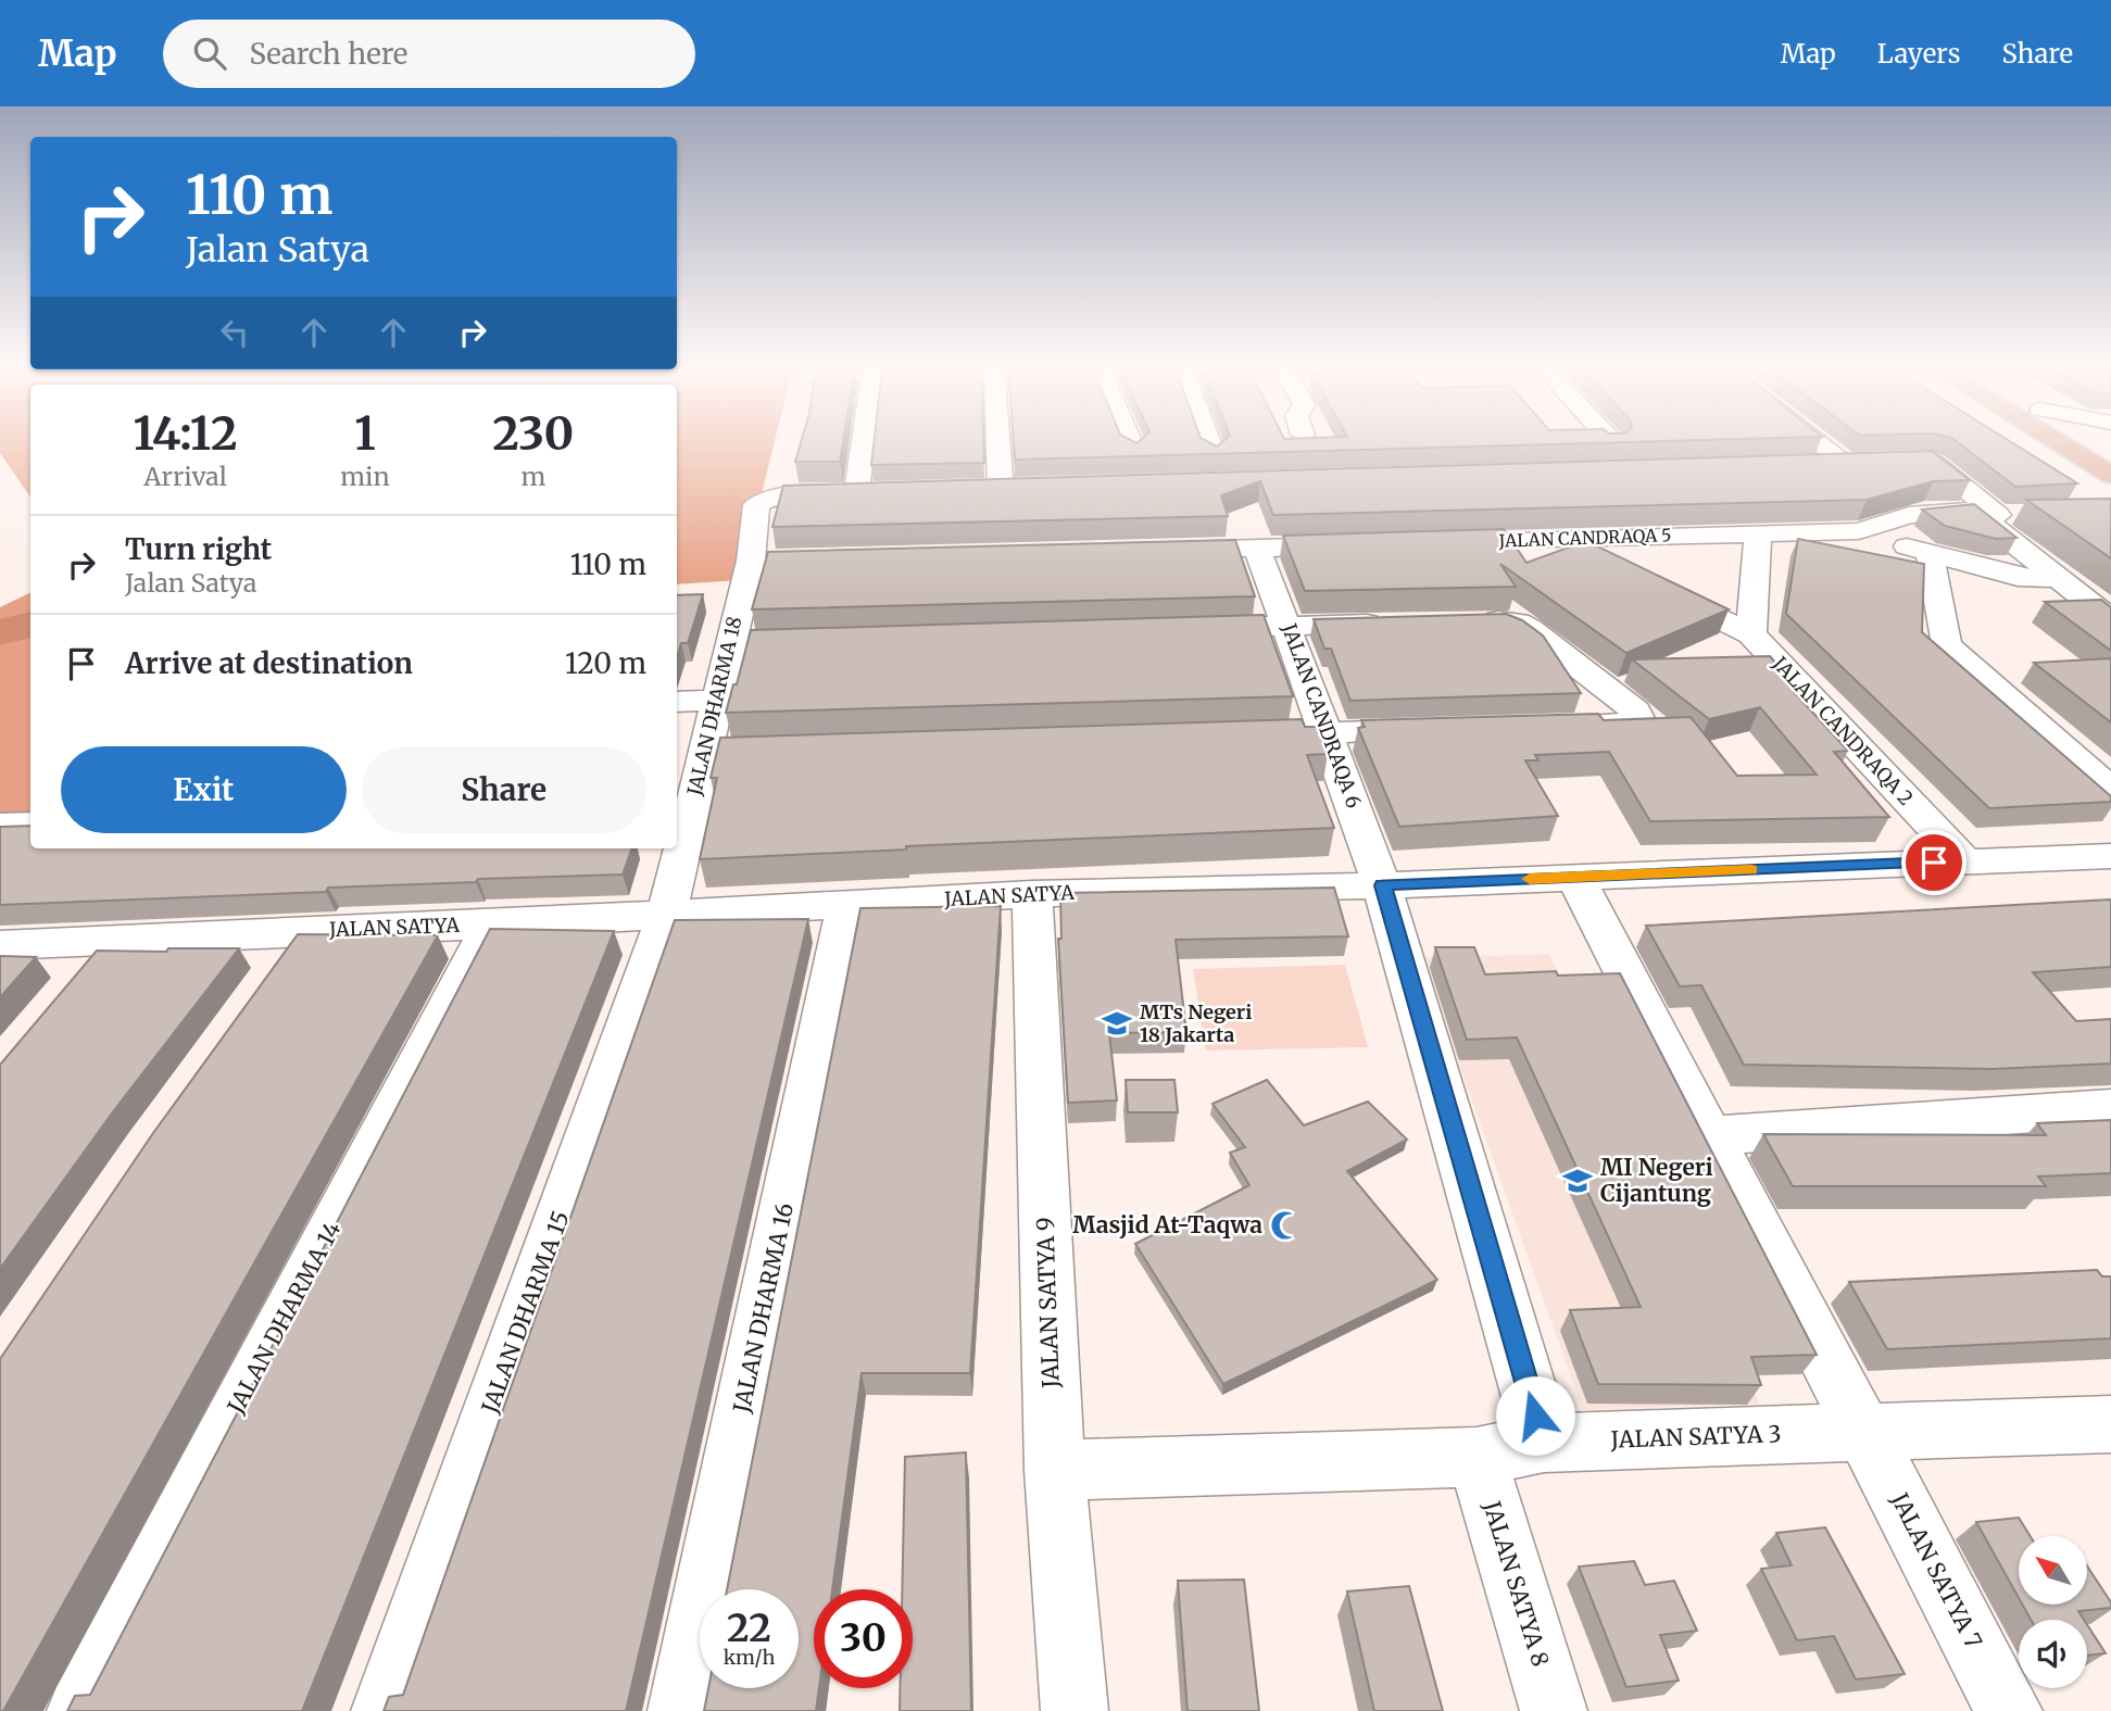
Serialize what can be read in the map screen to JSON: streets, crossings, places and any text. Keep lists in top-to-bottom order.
{
  "streets": {
    "street": [
      "JALAN CANDRAQA 5",
      "JALAN DHARMA 18",
      "JALAN CANDRAQA 6",
      "JALAN CANDRAQA 2",
      "JALAN SATYA",
      "JALAN SATYA 9",
      "JALAN DHARMA 16",
      "JALAN DHARMA 15",
      "JALAN DHARMA 14",
      "JALAN SATYA 3",
      "JALAN SATYA 7",
      "JALAN SATYA 8"
    ]
  },
  "crossings": [
    ["JALAN DHARMA 18", "JALAN SATYA"],
    ["JALAN DHARMA 18", "JALAN DHARMA 15"],
    ["JALAN CANDRAQA 6", "JALAN SATYA"],
    ["JALAN CANDRAQA 6", "JALAN SATYA 3"],
    ["JALAN CANDRAQA 2", "JALAN SATYA"],
    ["JALAN SATYA", "JALAN SATYA 9"],
    ["JALAN SATYA", "JALAN DHARMA 16"],
    ["JALAN SATYA", "JALAN DHARMA 15"],
    ["JALAN SATYA", "JALAN DHARMA 14"],
    ["JALAN SATYA", "JALAN SATYA 7"],
    ["JALAN SATYA 9", "JALAN SATYA 3"],
    ["JALAN SATYA 3", "JALAN SATYA 7"],
    ["JALAN SATYA 3", "JALAN SATYA 8"]
  ],
  "places": {
    "school or university": ["MTs Negeri 18 Jakarta", "MI Negeri Cijantung"],
    "mosque": ["Masjid At-Taqwa"]
  },
  "north": "top left",
  "page": {
    "header": "Map",
    "search": "Search here",
    "nav": ["Map", "Layers", "Share"],
    "turn": ["110 m", "Jalan Satya"],
    "eta": [
      "14:12",
      "Arrival",
      "1",
      "min",
      "230",
      "m"
    ],
    "list": [
      {
        "name": "Turn right",
        "note": "Jalan Satya",
        "value": "110 m"
      },
      {
        "name": "Arrive at destination",
        "value": "120 m"
      }
    ],
    "buttons": ["Exit", "Share"],
    "speed": "22 km/h",
    "limit": "30"
  }
}
